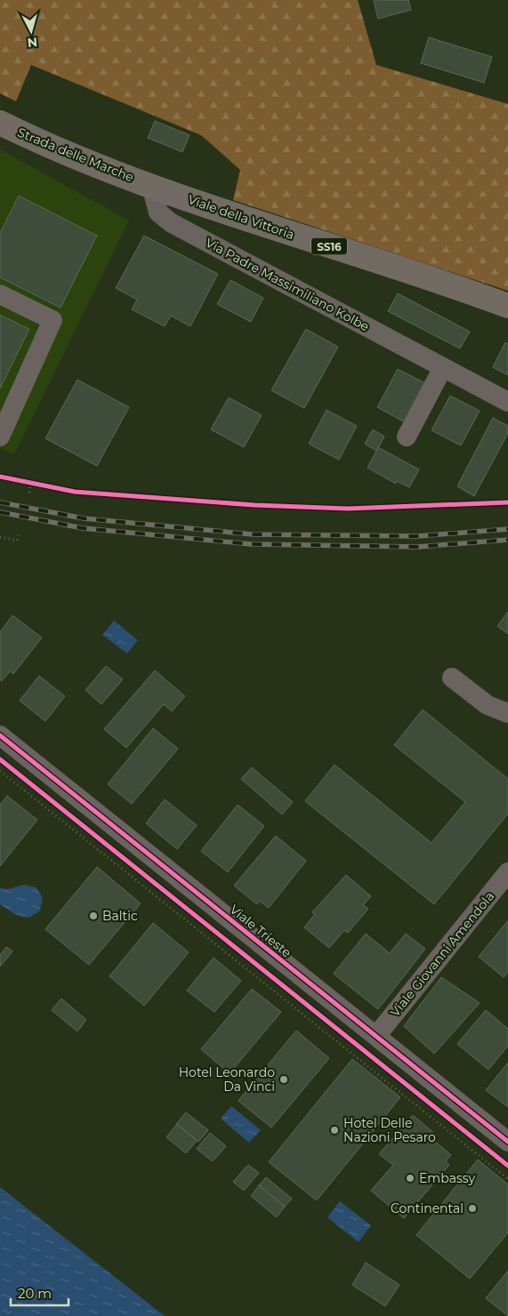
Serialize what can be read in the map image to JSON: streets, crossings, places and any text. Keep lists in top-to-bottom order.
{
  "streets": {
    "main road": ["Strada delle Marche", "Viale della Vittoria", "SS16"],
    "street": ["Via Padre Massimiliano Kolbe", "Viale Trieste", "Viale Giovanni Amendola"]
  },
  "crossings": [
    ["Strada delle Marche", "Viale della Vittoria"],
    ["Strada delle Marche", "Via Padre Massimiliano Kolbe"],
    ["Viale della Vittoria", "Via Padre Massimiliano Kolbe"],
    ["Viale Trieste", "Viale Giovanni Amendola"]
  ],
  "places": [
    "Baltic",
    "Hotel Leonardo Da Vinci",
    "Hotel Delle Nazioni Pesaro",
    "Embassy",
    "Continental"
  ],
  "scale_bar": "20 m",
  "north": "bottom"
}
